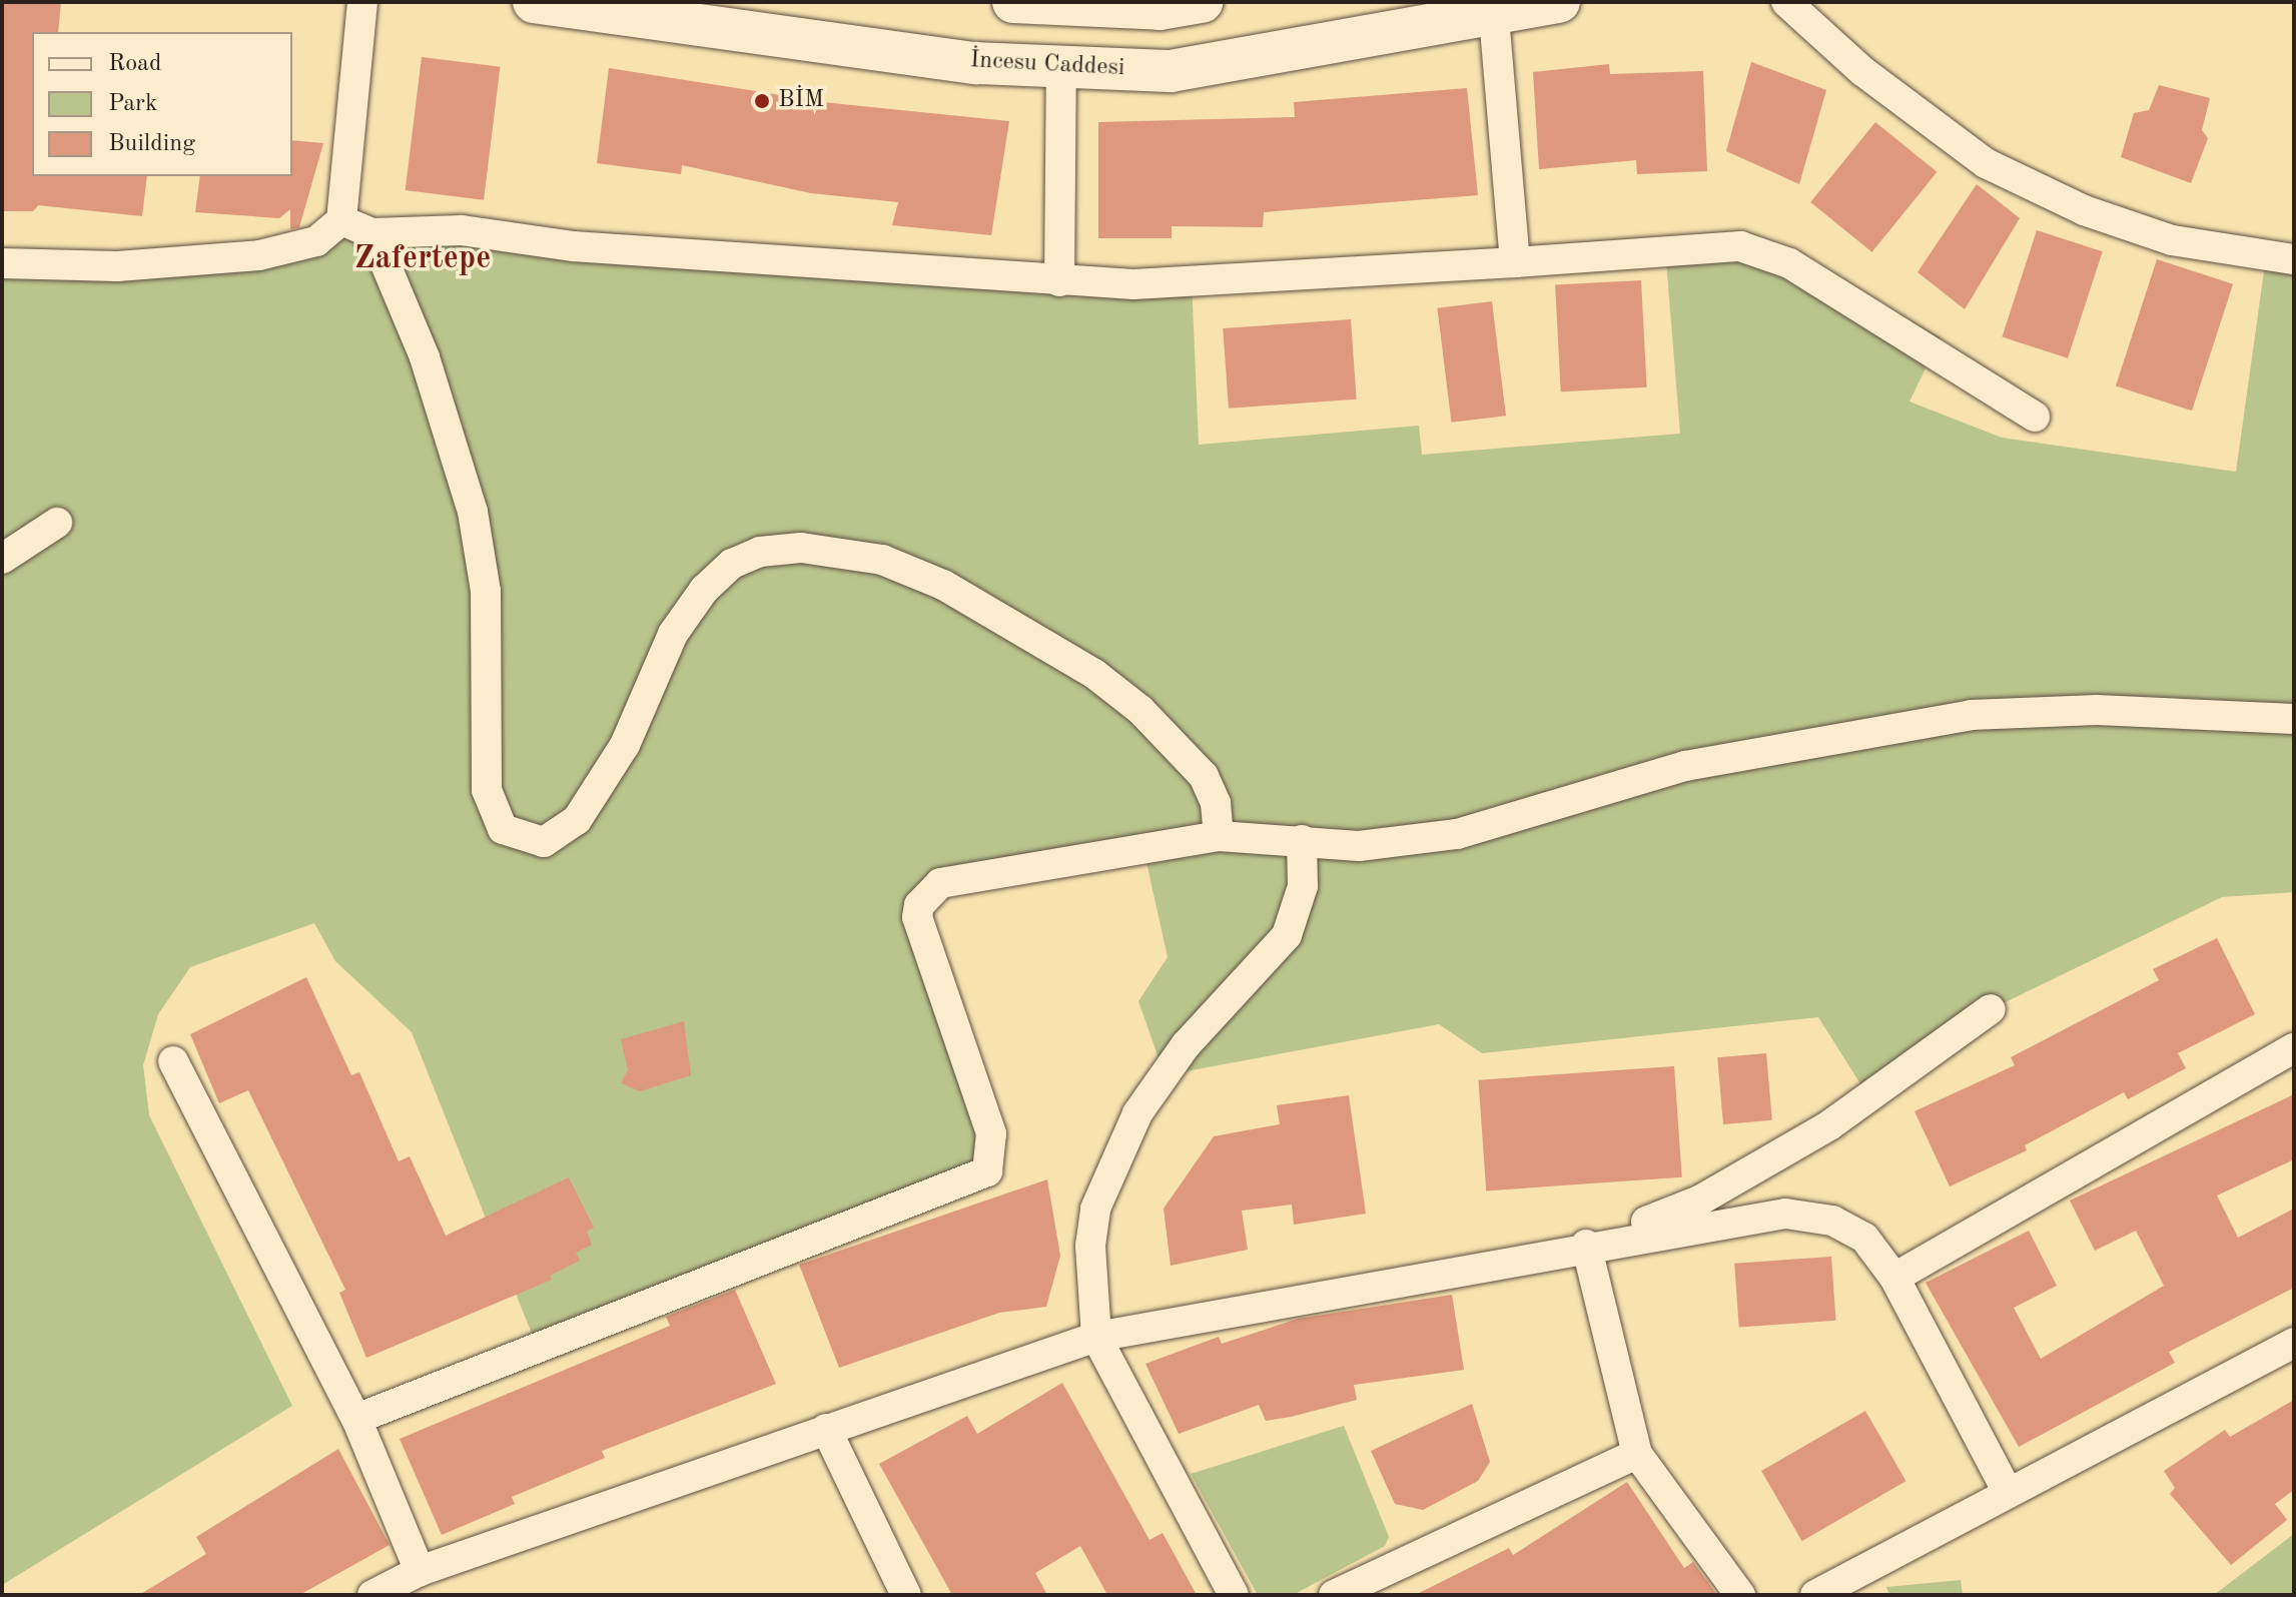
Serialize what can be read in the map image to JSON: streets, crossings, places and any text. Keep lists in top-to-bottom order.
{
  "streets": {
    "main road": ["İncesu Caddesi"]
  },
  "districts": ["Zafertepe"],
  "places": ["BİM"],
  "legend": ["Road", "Park", "Building"]
}
